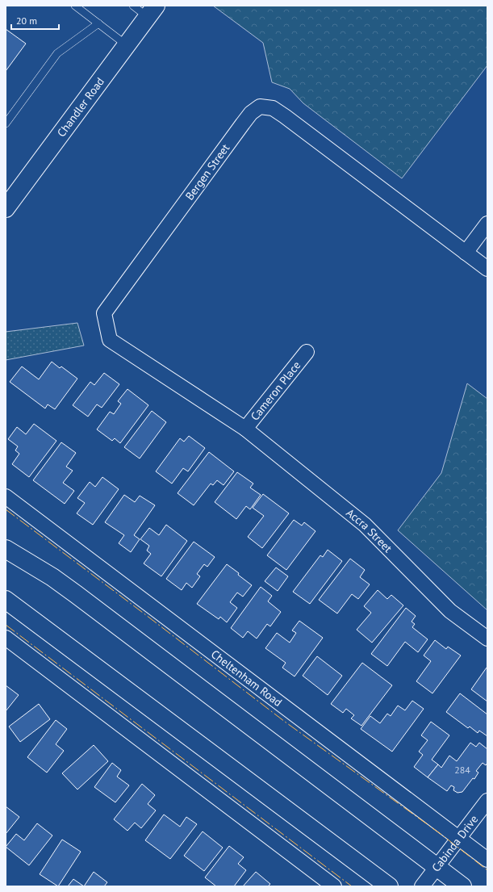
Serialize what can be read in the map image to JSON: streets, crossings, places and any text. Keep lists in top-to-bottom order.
{
  "streets": {
    "main road": ["Chandler Road"],
    "street": [
      "Bergen Street",
      "Cameron Place",
      "Accra Street",
      "Cheltenham Road",
      "Cabinda Drive"
    ]
  },
  "crossings": [
    ["Bergen Street", "Cameron Place"],
    ["Bergen Street", "Accra Street"],
    ["Cameron Place", "Accra Street"],
    ["Cheltenham Road", "Cabinda Drive"]
  ],
  "house_numbers": ["284"],
  "scale_bar": "20 m"
}
